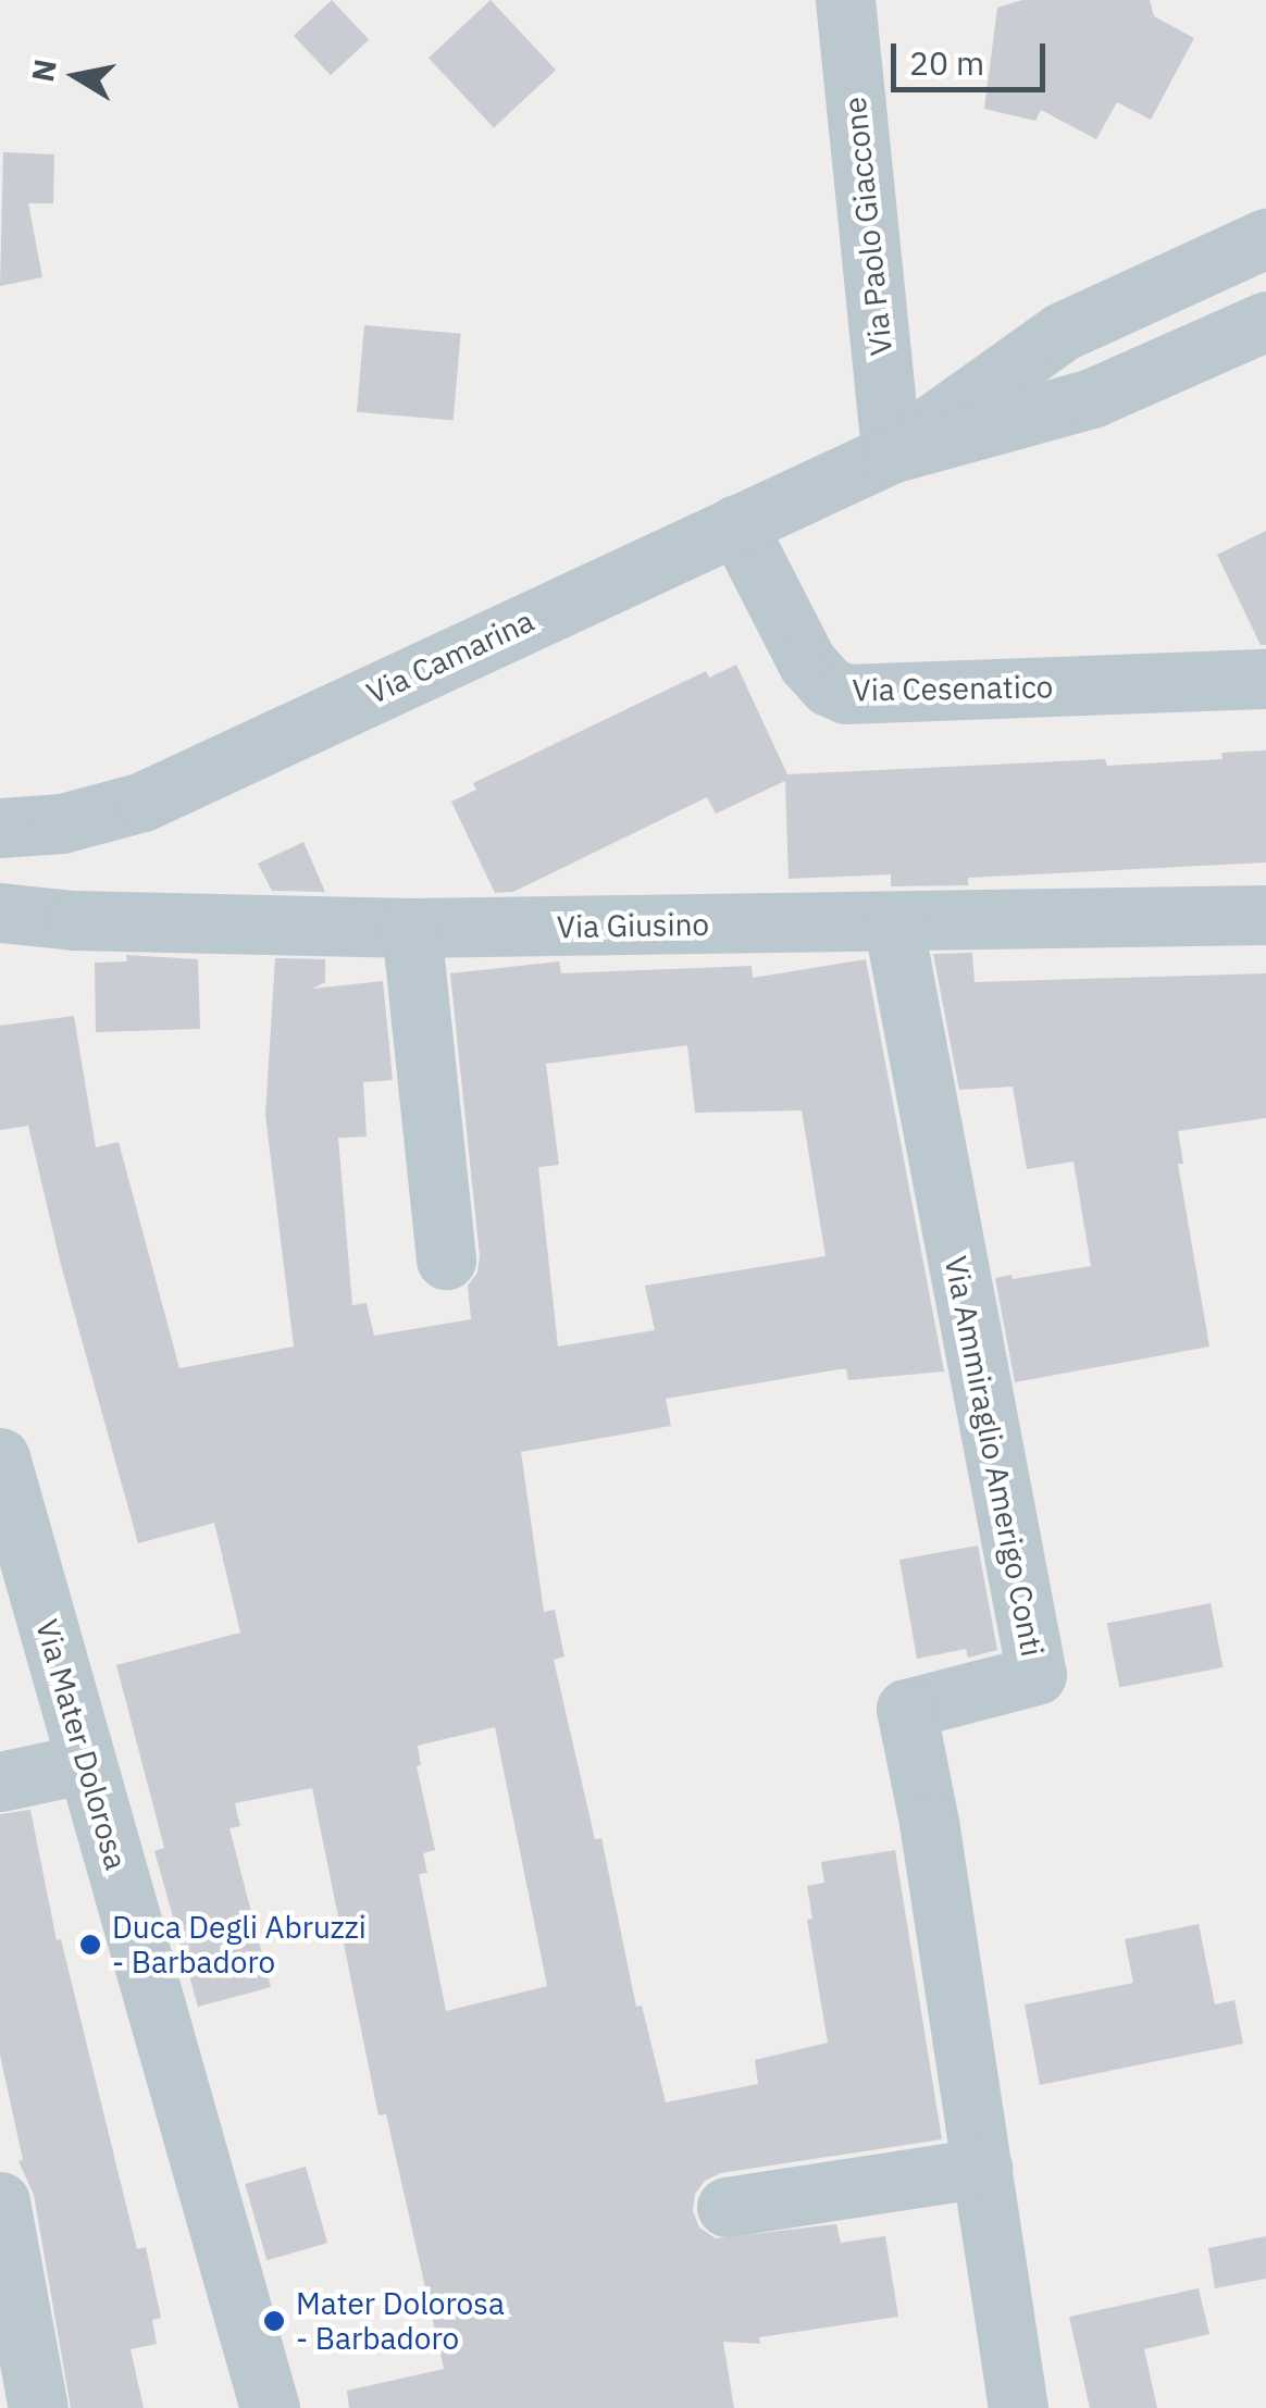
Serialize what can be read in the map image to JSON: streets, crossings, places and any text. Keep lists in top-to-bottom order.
{
  "streets": {
    "street": [
      "Via Paolo Giaccone",
      "Via Camarina",
      "Via Cesenatico",
      "Via Giusino",
      "Via Ammiraglio Amerigo Conti",
      "Via Mater Dolorosa"
    ]
  },
  "crossings": [
    ["Via Paolo Giaccone", "Via Camarina"],
    ["Via Camarina", "Via Cesenatico"],
    ["Via Giusino", "Via Ammiraglio Amerigo Conti"]
  ],
  "places": ["Duca Degli Abruzzi - Barbadoro", "Mater Dolorosa - Barbadoro"],
  "scale_bar": "20 m",
  "north": "left"
}
